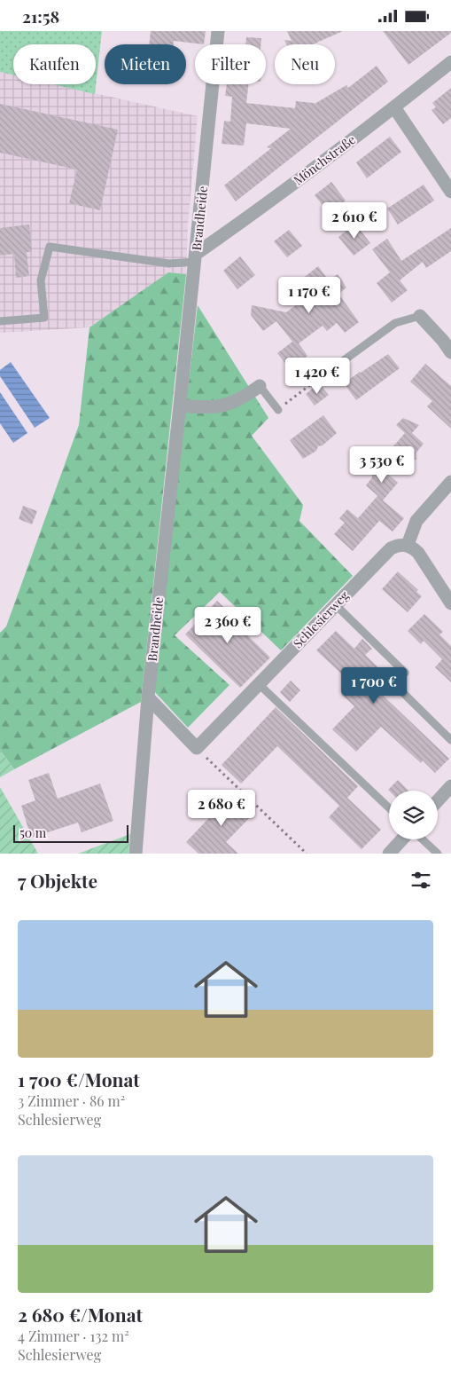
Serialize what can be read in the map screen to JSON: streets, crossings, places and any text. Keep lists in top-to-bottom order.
{
  "streets": {
    "street": ["Mönchstraße", "Brandheide", "Schlesierweg"]
  },
  "crossings": [
    ["Mönchstraße", "Brandheide"]
  ],
  "scale_bar": "50 m",
  "page": {
    "status": "21:58",
    "chip": [
      "Kaufen",
      "Mieten",
      "Filter",
      "Neu"
    ],
    "price": [
      "2 610 €",
      "1 170 €",
      "1 420 €",
      "3 530 €",
      "2 360 €",
      "1 700 €",
      "2 680 €"
    ],
    "scale": "50 m",
    "heading": "7 Objekte",
    "list": [
      {
        "name": "1 700 €/Monat",
        "note": "3 Zimmer · 86 m² · Schlesierweg"
      },
      {
        "name": "2 680 €/Monat",
        "note": "4 Zimmer · 132 m² · Schlesierweg"
      }
    ]
  }
}
